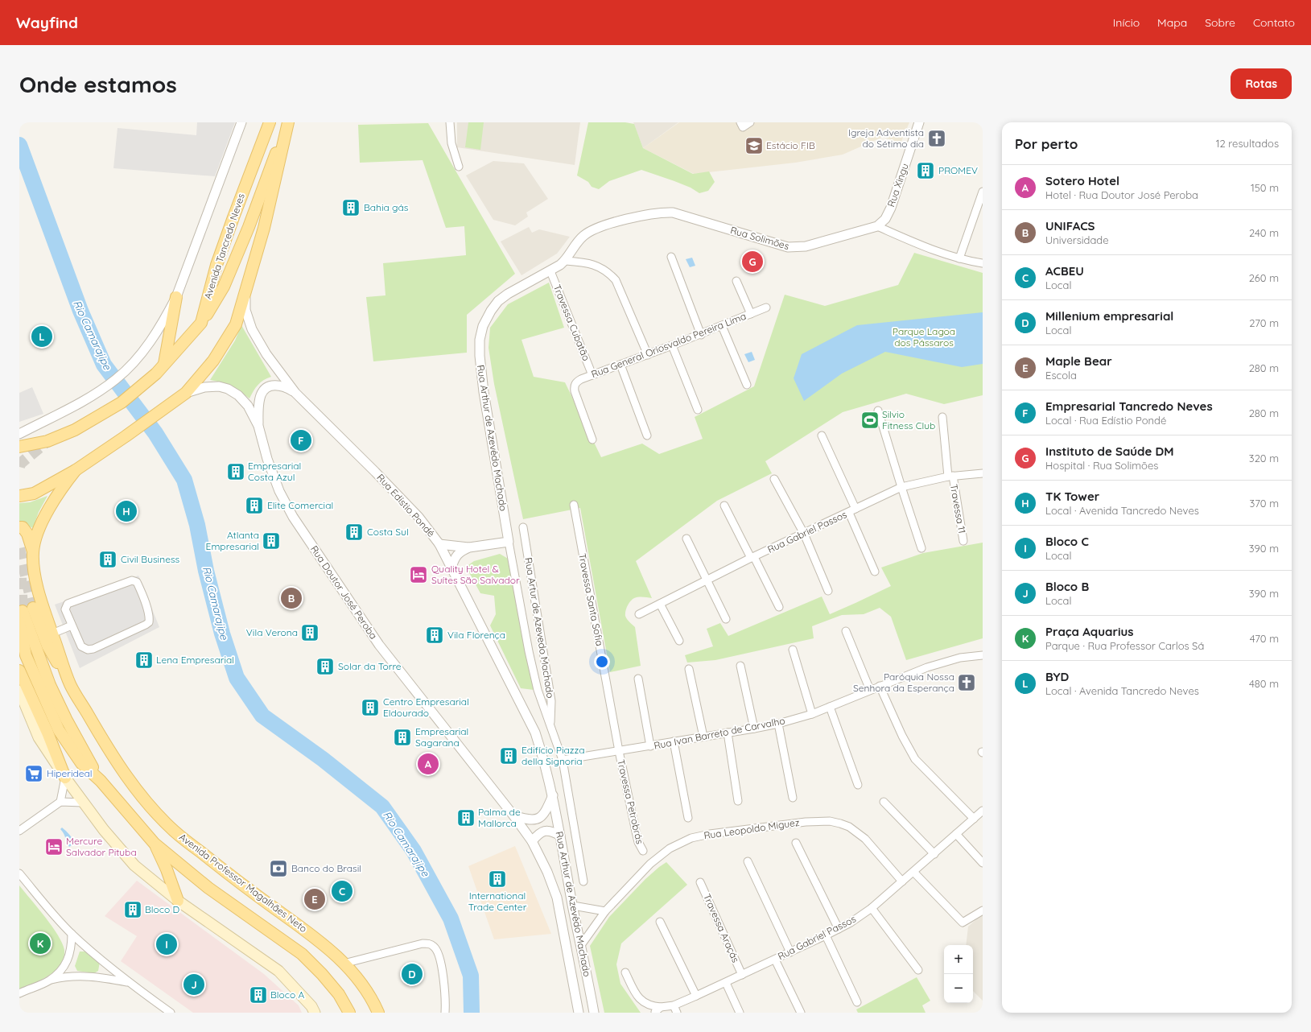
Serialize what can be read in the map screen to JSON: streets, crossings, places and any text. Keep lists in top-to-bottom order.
{
  "streets": {
    "main road": ["Avenida Tancredo Neves", "Avenida Professor Magalhães Neto"],
    "street": [
      "Rua Xingu",
      "Rua Solimões",
      "Travessa Cubatão",
      "Rua General Oriosvaldo Pereira Lima",
      "Rua Arthur de Azevêdo Machado",
      "Rua Edístio Pondé",
      "Travessa 11",
      "Rua Gabriel Passos",
      "Rua Doutor José Peroba",
      "Travessa Santa Sofia",
      "Rua Artur de Azevedo Machado",
      "Rua Ivan Barreto de Carvalho",
      "Travessa Petrobrás",
      "Rua Leopoldo Miguez",
      "Travessa Araçás"
    ]
  },
  "crossings": [
    ["Rua Xingu", "Rua Solimões"],
    ["Rua Solimões", "Rua Arthur de Azevêdo Machado"],
    ["Travessa Cubatão", "Rua General Oriosvaldo Pereira Lima"],
    ["Travessa Cubatão", "Rua Arthur de Azevêdo Machado"],
    ["Rua Arthur de Azevêdo Machado", "Rua Edístio Pondé"],
    ["Rua Arthur de Azevêdo Machado", "Rua Doutor José Peroba"],
    ["Rua Arthur de Azevêdo Machado", "Rua Artur de Azevedo Machado"],
    ["Rua Arthur de Azevêdo Machado", "Rua Ivan Barreto de Carvalho"],
    ["Rua Arthur de Azevêdo Machado", "Rua Leopoldo Miguez"],
    ["Travessa 11", "Rua Gabriel Passos"],
    ["Rua Gabriel Passos", "Rua Leopoldo Miguez"],
    ["Rua Gabriel Passos", "Travessa Araçás"],
    ["Travessa Santa Sofia", "Rua Ivan Barreto de Carvalho"],
    ["Travessa Santa Sofia", "Travessa Petrobrás"],
    ["Rua Ivan Barreto de Carvalho", "Travessa Petrobrás"]
  ],
  "water": ["Rio Camarajipe"],
  "parks": ["Parque Lagoa dos Pássaros"],
  "places": {
    "church": ["Igreja Adventista do Sétimo dia", "Paróquia Nossa Senhora da Esperança"],
    "school or university": ["Estácio FIB"],
    "building": [
      "PROMEV",
      "Bahia gás",
      "Empresarial Costa Azul",
      "Elite Comercial",
      "Costa Sul",
      "Atlanta Empresarial",
      "Civil Business",
      "Vila Verona",
      "Vila Florença",
      "Lena Empresarial",
      "Solar da Torre",
      "Centro Empresarial Eldourado",
      "Empresarial Sagarana",
      "Edifício Piazza della Signoria",
      "Palma de Mallorca",
      "International Trade Center",
      "Bloco D",
      "Bloco A"
    ],
    "sports": ["Silvio Fitness Club"],
    "hotel": ["Quality Hotel & Suítes São Salvador", "Mercure Salvador Pituba"],
    "supermarket": ["Hiperideal"],
    "bank": ["Banco do Brasil"]
  },
  "page": {
    "header": "Wayfind",
    "nav": [
      "Início",
      "Mapa",
      "Sobre",
      "Contato"
    ],
    "buttons": "Rotas",
    "title": "Onde estamos",
    "heading": ["Por perto", "12 resultados"],
    "list": [
      {
        "mark": "A",
        "name": "Sotero Hotel",
        "note": "Hotel · Rua Doutor José Peroba",
        "value": "150 m"
      },
      {
        "mark": "B",
        "name": "UNIFACS",
        "note": "Universidade",
        "value": "240 m"
      },
      {
        "mark": "C",
        "name": "ACBEU",
        "note": "Local",
        "value": "260 m"
      },
      {
        "mark": "D",
        "name": "Millenium empresarial",
        "note": "Local",
        "value": "270 m"
      },
      {
        "mark": "E",
        "name": "Maple Bear",
        "note": "Escola",
        "value": "280 m"
      },
      {
        "mark": "F",
        "name": "Empresarial Tancredo Neves",
        "note": "Local · Rua Edístio Pondé",
        "value": "280 m"
      },
      {
        "mark": "G",
        "name": "Instituto de Saúde DM",
        "note": "Hospital · Rua Solimões",
        "value": "320 m"
      },
      {
        "mark": "H",
        "name": "TK Tower",
        "note": "Local · Avenida Tancredo Neves",
        "value": "370 m"
      },
      {
        "mark": "I",
        "name": "Bloco C",
        "note": "Local",
        "value": "390 m"
      },
      {
        "mark": "J",
        "name": "Bloco B",
        "note": "Local",
        "value": "390 m"
      },
      {
        "mark": "K",
        "name": "Praça Aquarius",
        "note": "Parque · Rua Professor Carlos Sá",
        "value": "470 m"
      },
      {
        "mark": "L",
        "name": "BYD",
        "note": "Local · Avenida Tancredo Neves",
        "value": "480 m"
      }
    ],
    "pins": [
      "G",
      "L",
      "F",
      "H",
      "B",
      "A",
      "C",
      "E",
      "K",
      "I",
      "D",
      "J"
    ],
    "map_buttons": ["+", "−"]
  }
}
